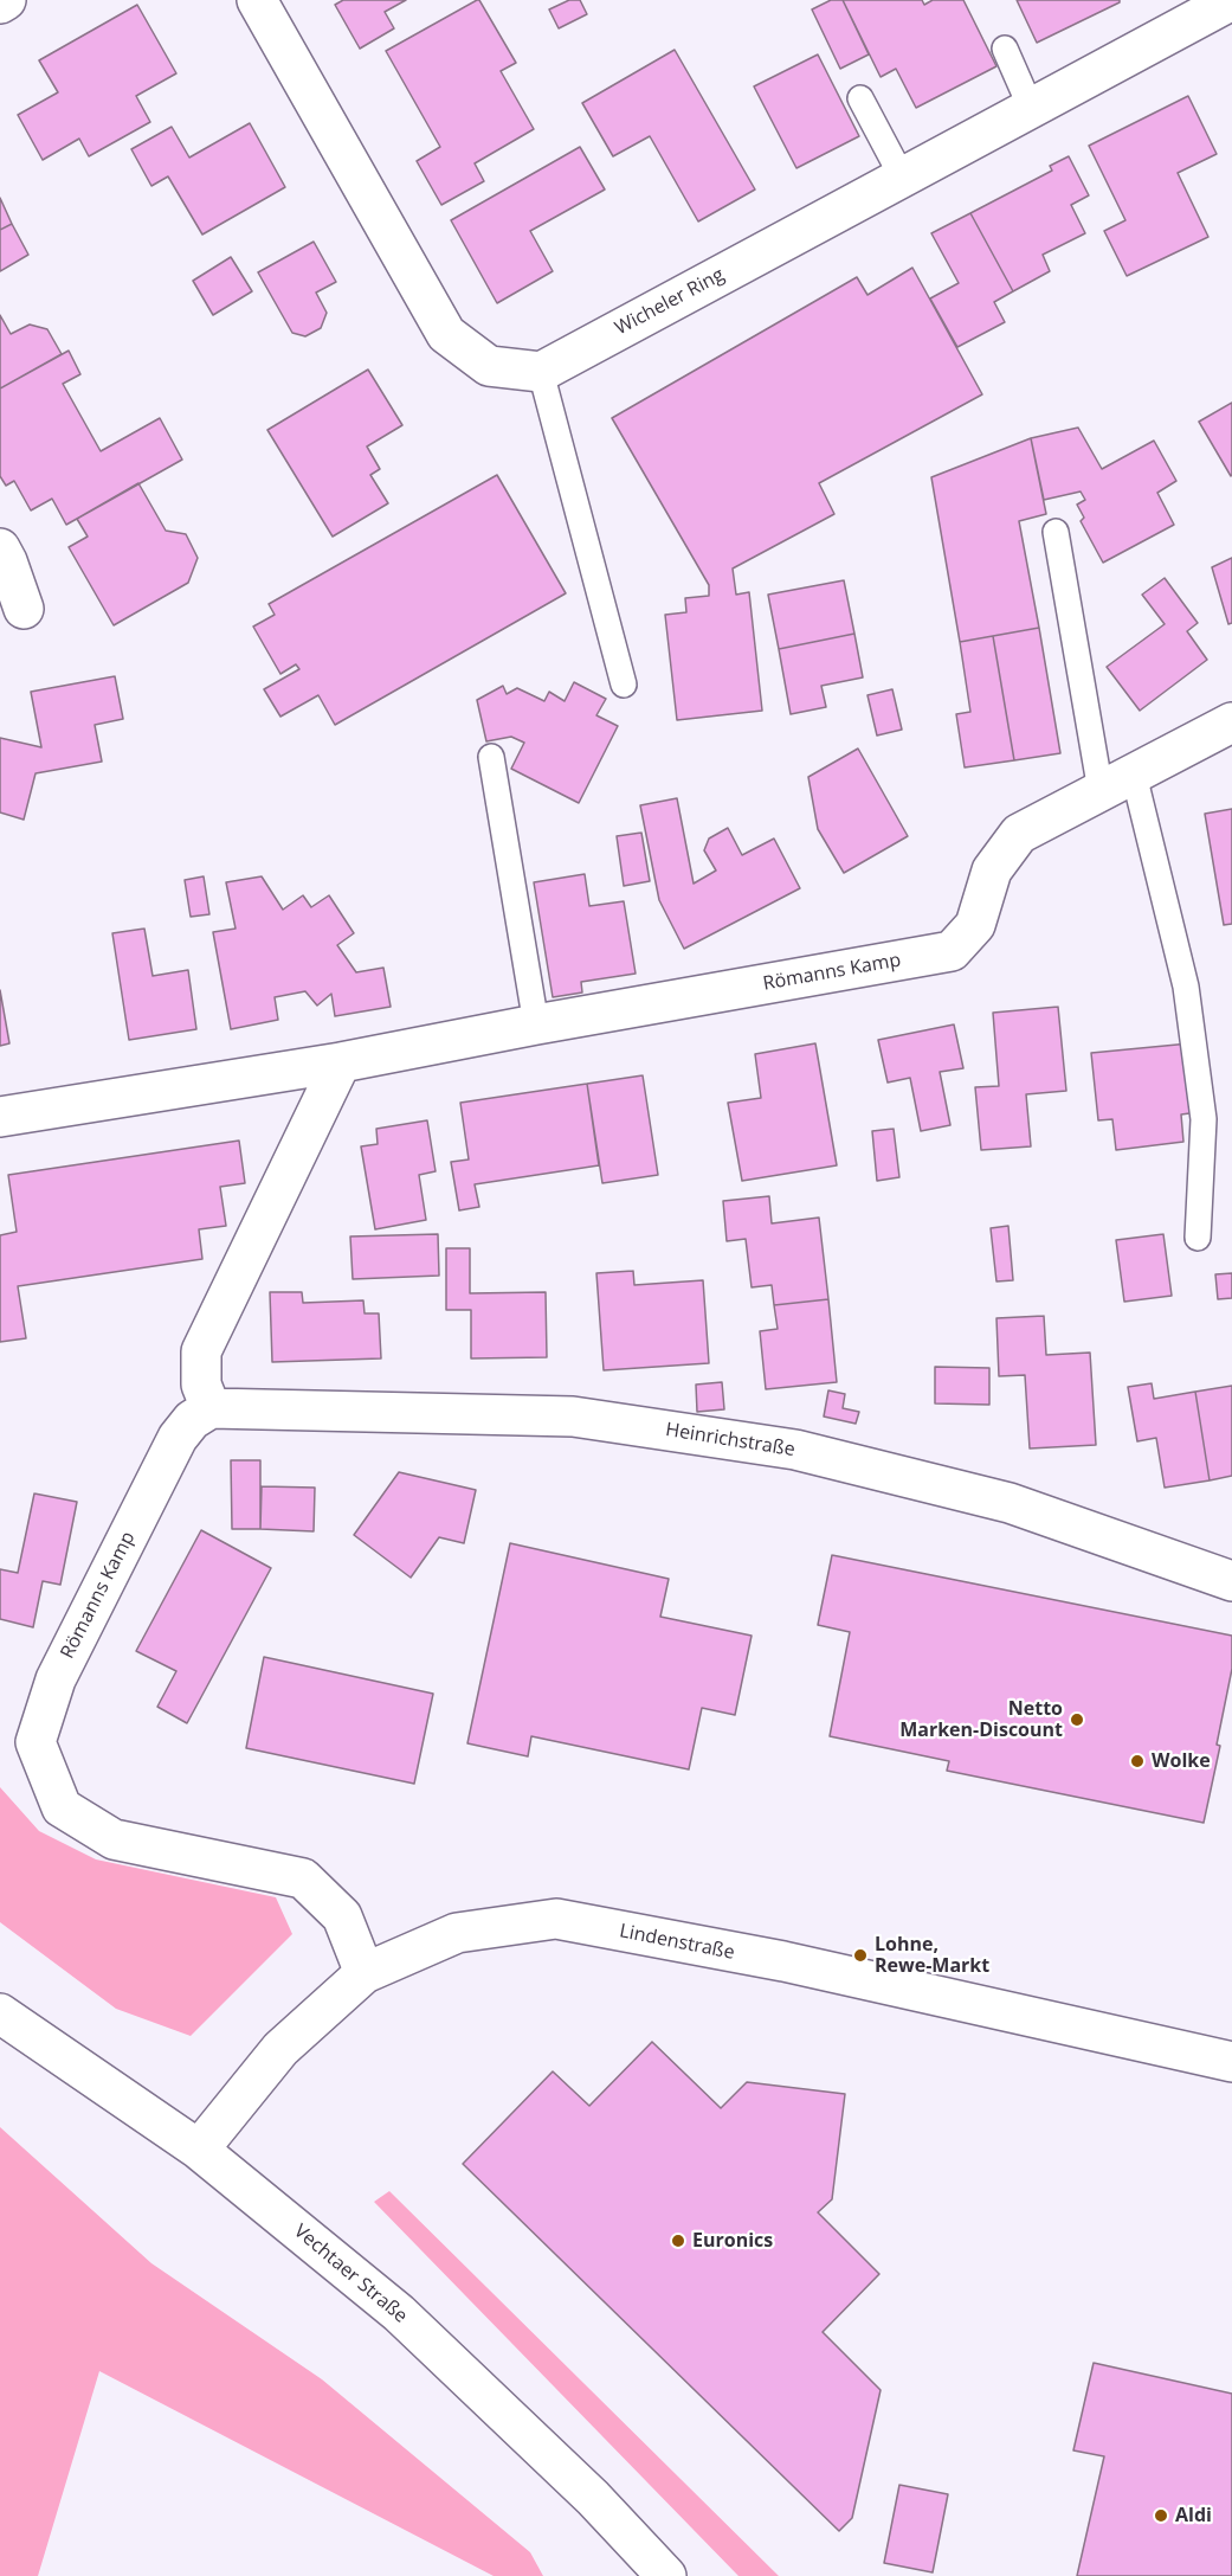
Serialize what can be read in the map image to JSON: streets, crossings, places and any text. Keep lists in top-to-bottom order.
{
  "streets": {
    "street": [
      "Wicheler Ring",
      "Römanns Kamp",
      "Heinrichstraße",
      "Lindenstraße",
      "Vechtaer Straße"
    ]
  },
  "crossings": [
    ["Römanns Kamp", "Heinrichstraße"],
    ["Römanns Kamp", "Lindenstraße"],
    ["Lindenstraße", "Vechtaer Straße"]
  ],
  "places": [
    "Netto Marken-Discount",
    "Wolke",
    "Lohne, Rewe-Markt",
    "Euronics",
    "Aldi"
  ]
}
